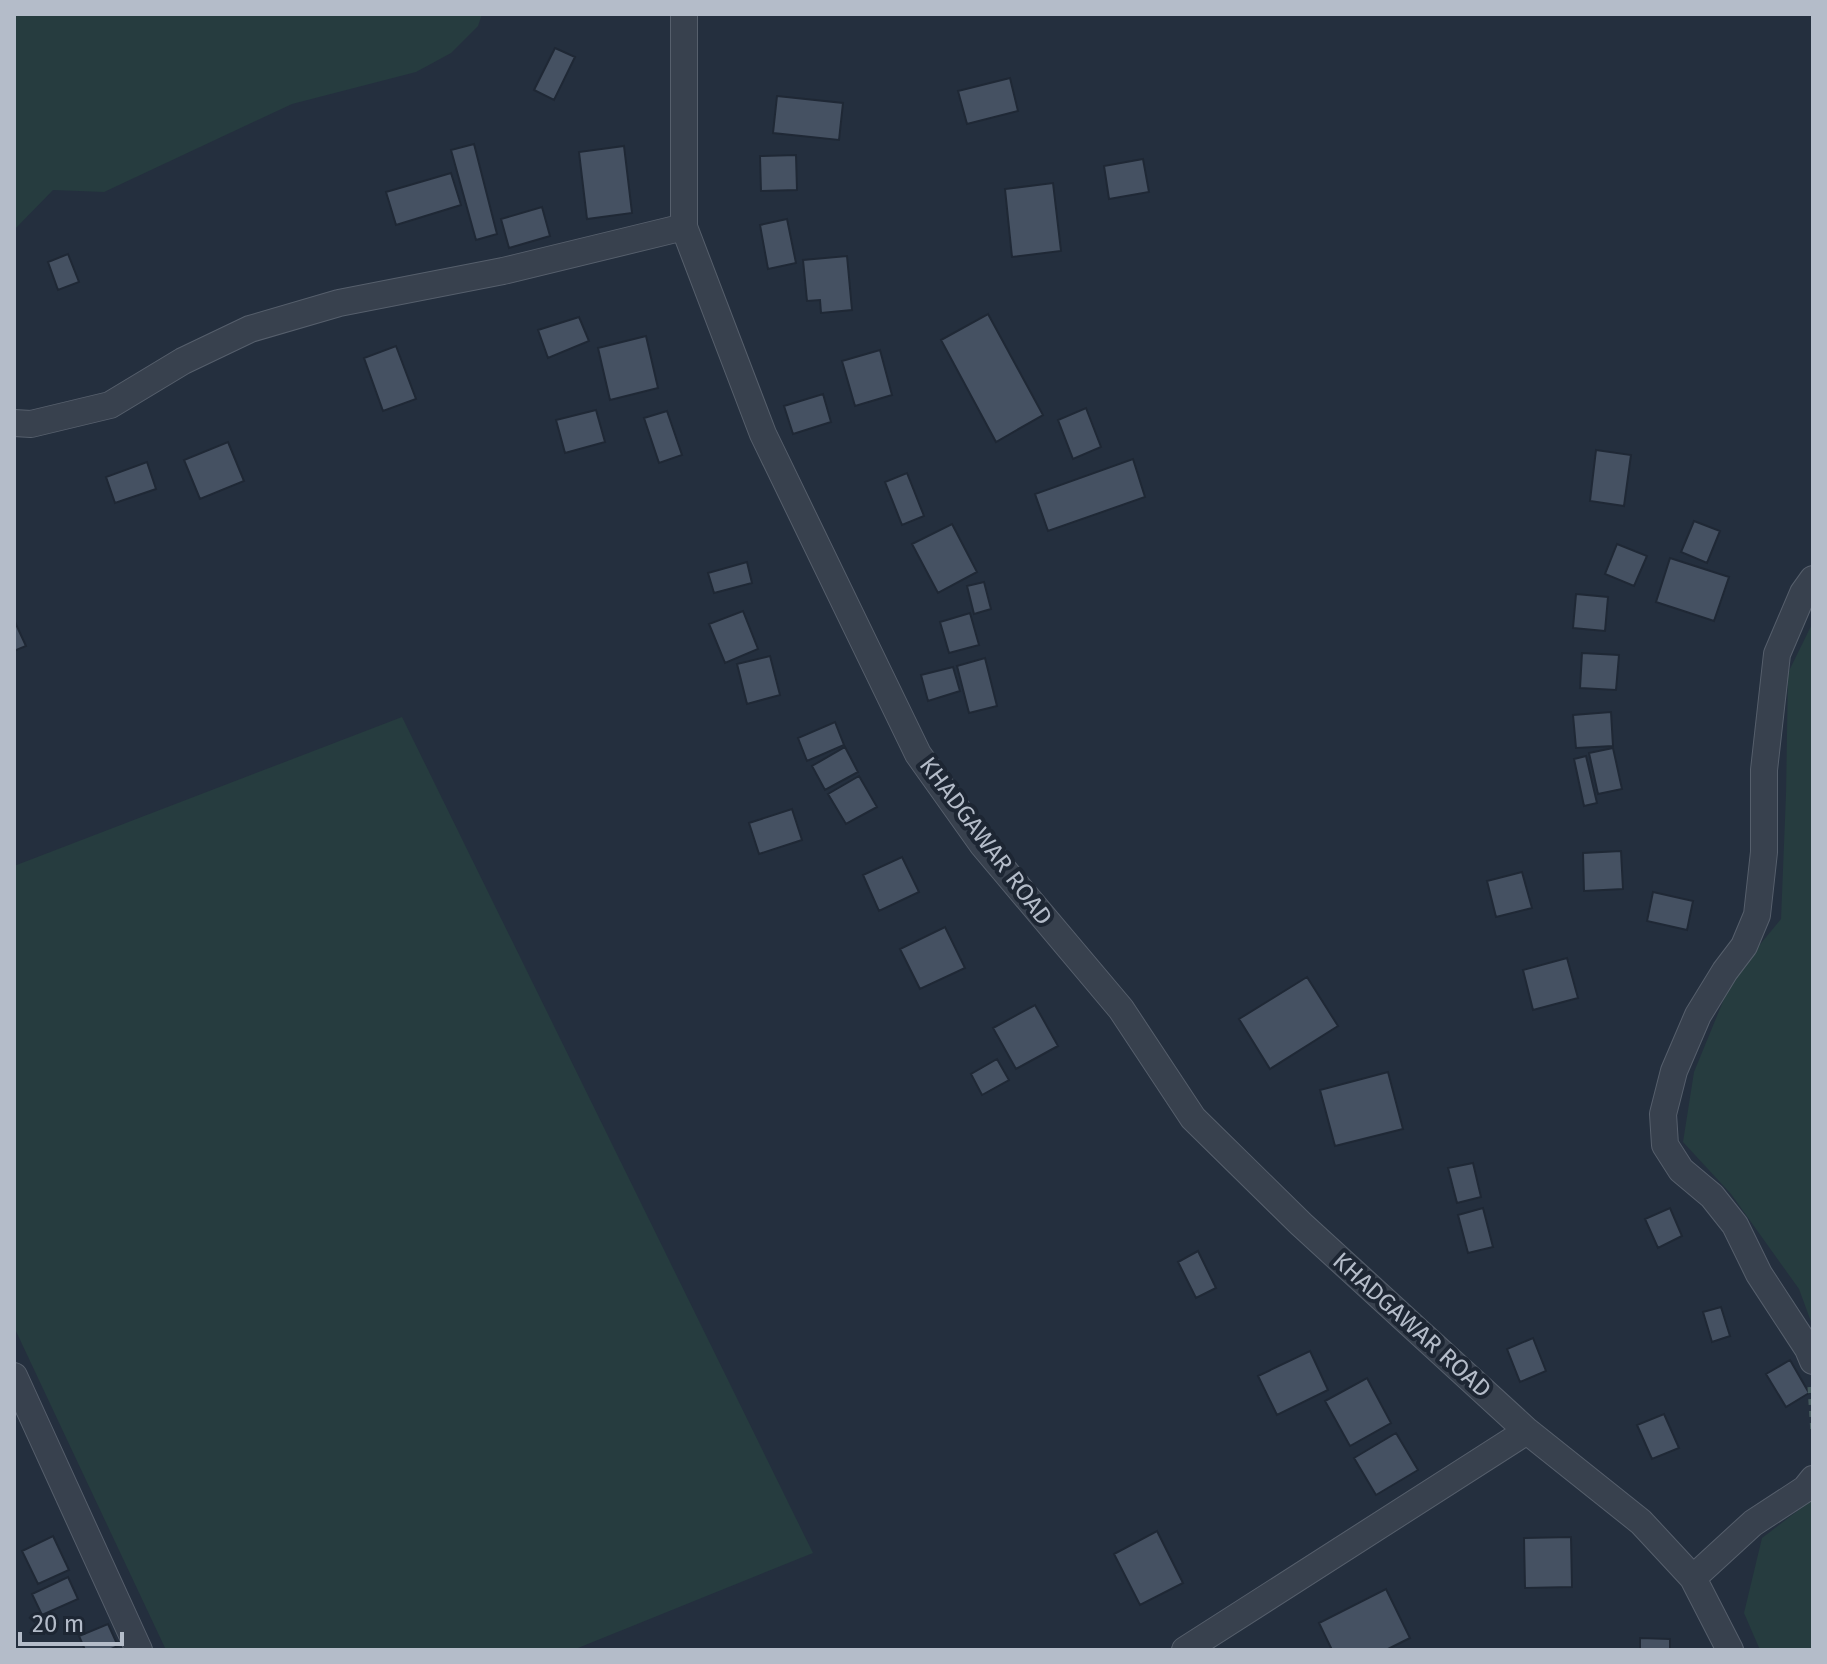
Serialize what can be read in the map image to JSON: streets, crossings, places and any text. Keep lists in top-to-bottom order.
{
  "streets": {
    "street": ["KHADGAWAR ROAD"]
  },
  "scale_bar": "20 m"
}
